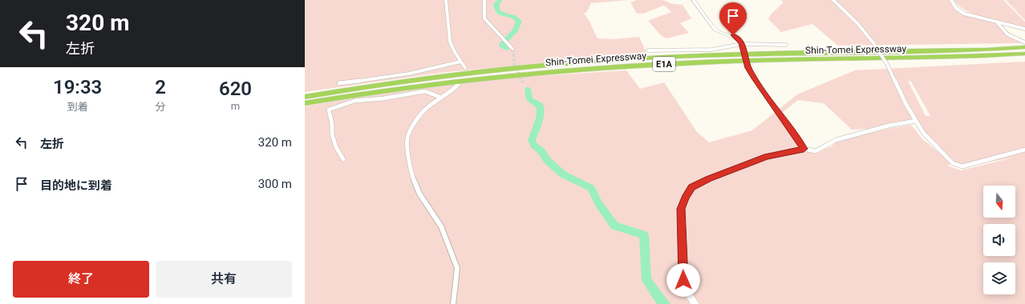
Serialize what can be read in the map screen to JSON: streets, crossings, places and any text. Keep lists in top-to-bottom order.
{
  "streets": {
    "highway": ["Shin-Tomei Expressway", "E1A"]
  },
  "north": "bottom",
  "page": {
    "turn": ["320 m", "左折"],
    "eta": [
      "19:33",
      "到着",
      "2",
      "分",
      "620",
      "m"
    ],
    "list": [
      {
        "name": "左折",
        "value": "320 m"
      },
      {
        "name": "目的地に到着",
        "value": "300 m"
      }
    ],
    "buttons": ["終了", "共有"]
  }
}
